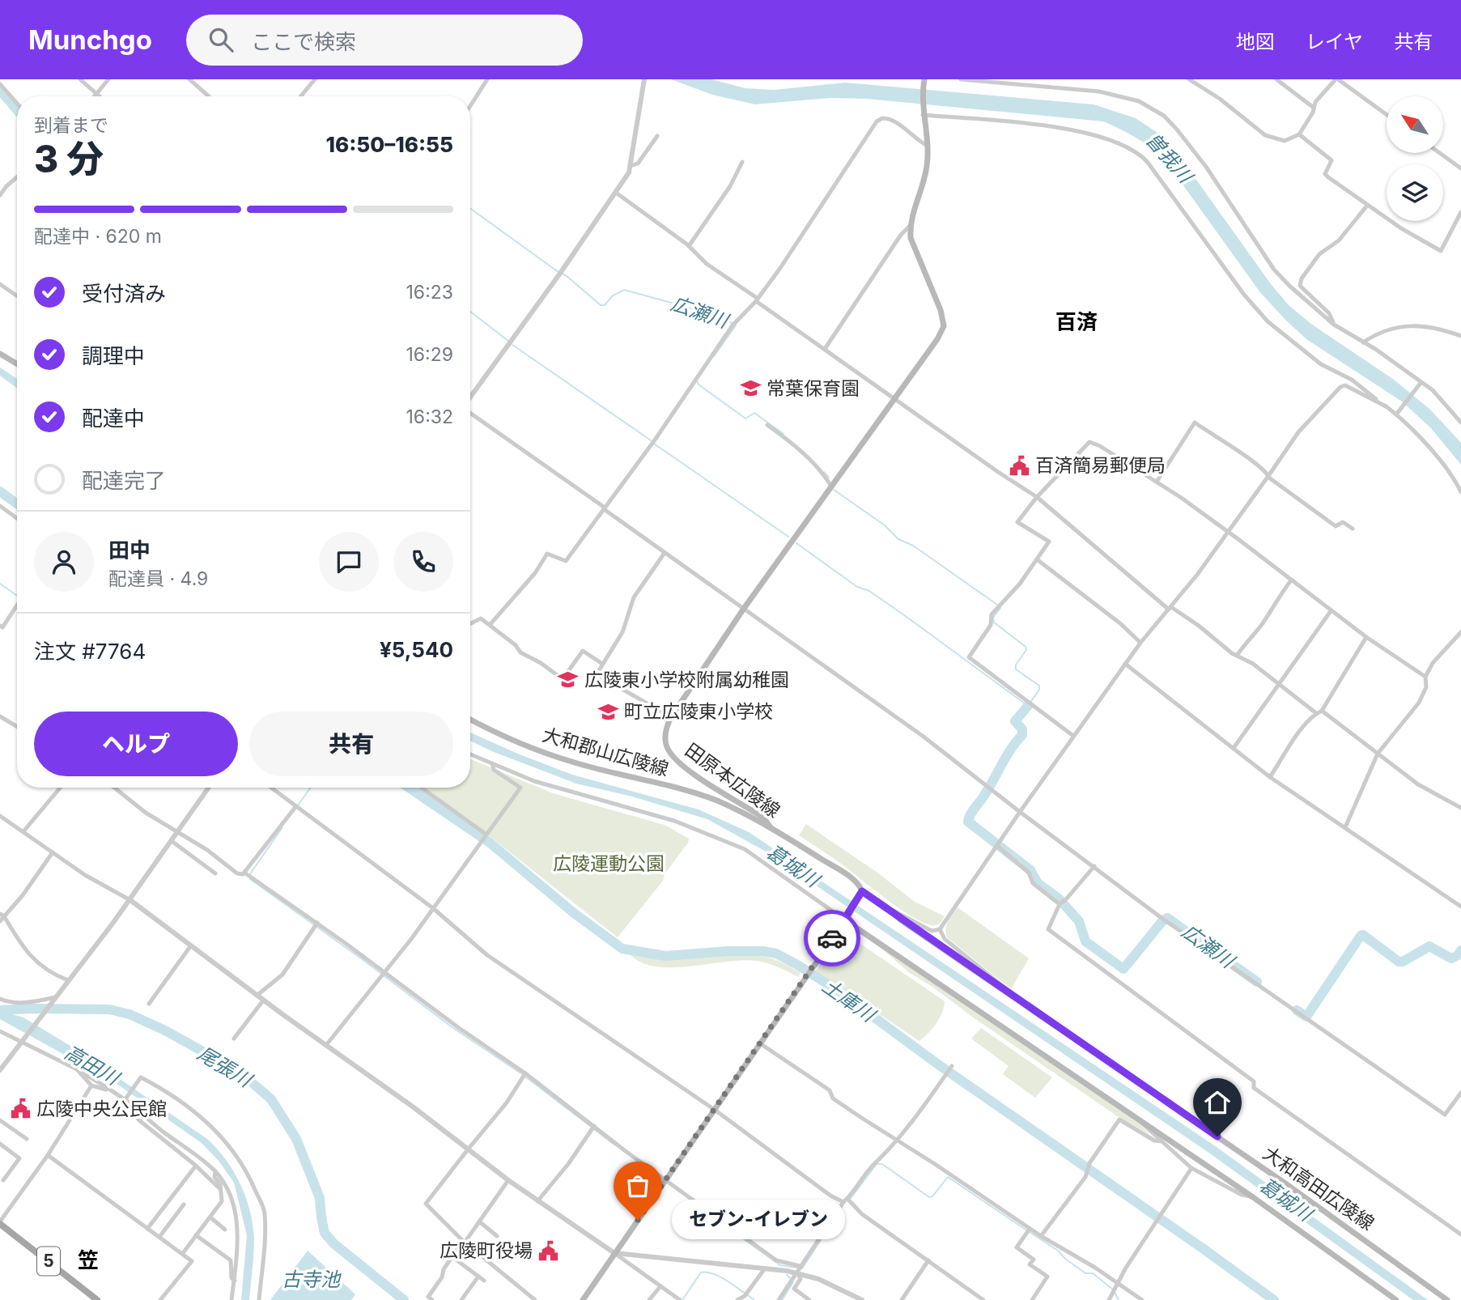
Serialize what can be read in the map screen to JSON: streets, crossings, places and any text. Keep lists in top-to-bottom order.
{
  "streets": {
    "main road": [
      "大和郡山広陵線",
      "田原本広陵線",
      "大和高田広陵線",
      "5"
    ]
  },
  "crossings": [
    ["大和郡山広陵線", "田原本広陵線"],
    ["田原本広陵線", "大和高田広陵線"]
  ],
  "districts": ["百済", "笠"],
  "water": [
    "曽我川",
    "広瀬川",
    "葛城川",
    "土庫川",
    "高田川",
    "尾張川",
    "古寺池"
  ],
  "parks": ["広陵運動公園"],
  "places": {
    "school or university": ["常葉保育園", "広陵東小学校附属幼稚園", "町立広陵東小学校"],
    "public building": ["百済簡易郵便局", "広陵中央公民館", "広陵町役場"],
    "other": ["セブン-イレブン"]
  },
  "north": "top left",
  "page": {
    "header": "Munchgo",
    "search": "ここで検索",
    "nav": ["地図", "レイヤ", "共有"],
    "heading": ["3 分", "到着まで", "16:50–16:55"],
    "panel": [
      "田中",
      "配達員 · 4.9",
      "注文 #7764",
      "¥5,540"
    ],
    "bar": "配達中 · 620 m",
    "list": [
      ["受付済み", "16:23"],
      ["調理中", "16:29"],
      ["配達中", "16:32"],
      "配達完了"
    ],
    "buttons": ["ヘルプ", "共有"],
    "bubble": "セブン-イレブン"
  }
}
